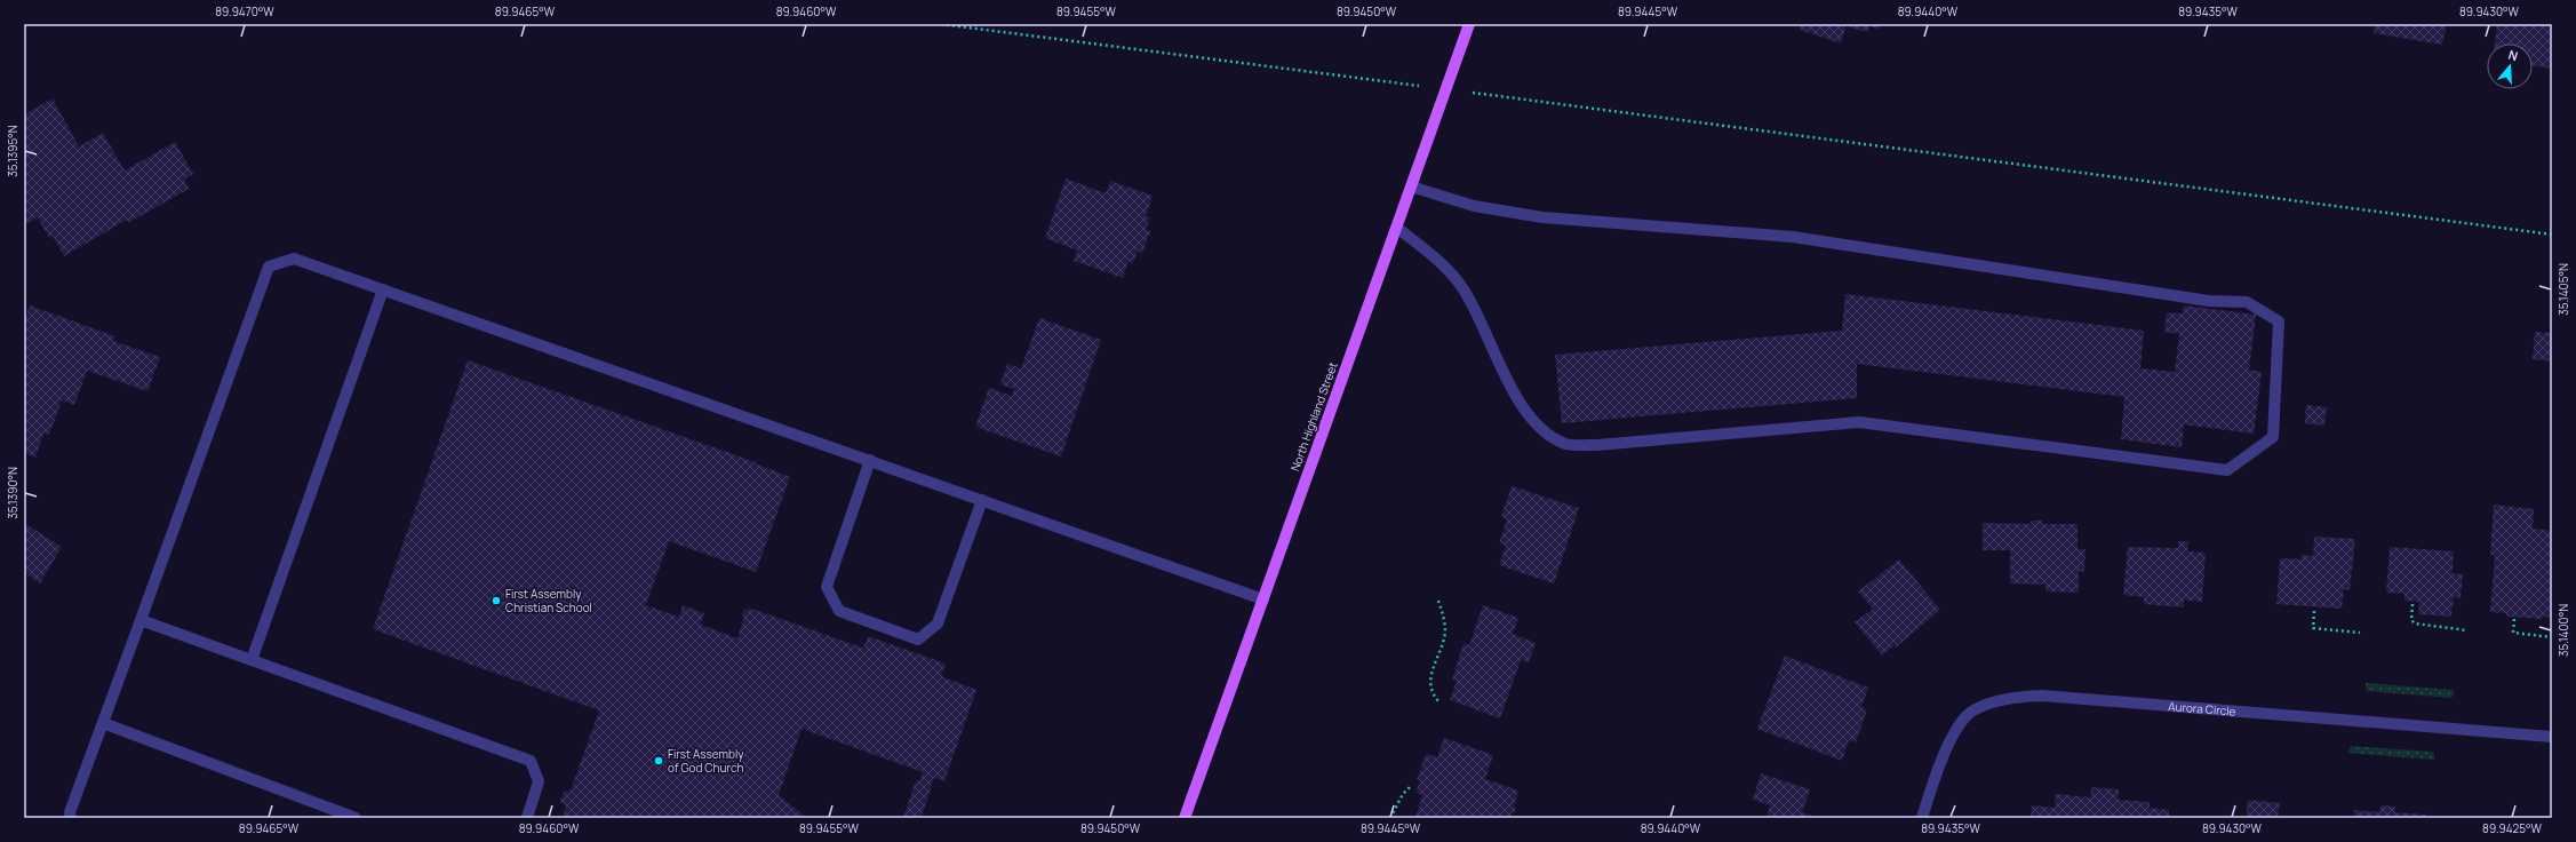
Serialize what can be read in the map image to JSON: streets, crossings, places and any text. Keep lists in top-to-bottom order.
{
  "streets": {
    "main road": ["North Highland Street"],
    "street": ["Aurora Circle"]
  },
  "places": ["First Assembly Christian School", "First Assembly of God Church"],
  "north": "top",
  "coordinates": [
    "89.9470°W",
    "89.9465°W",
    "89.9460°W",
    "89.9455°W",
    "89.9450°W",
    "89.9445°W",
    "89.9440°W",
    "89.9435°W",
    "89.9430°W",
    "35.1395°N",
    "35.1405°N",
    "35.1390°N",
    "35.1400°N",
    "89.9425°W"
  ]
}
